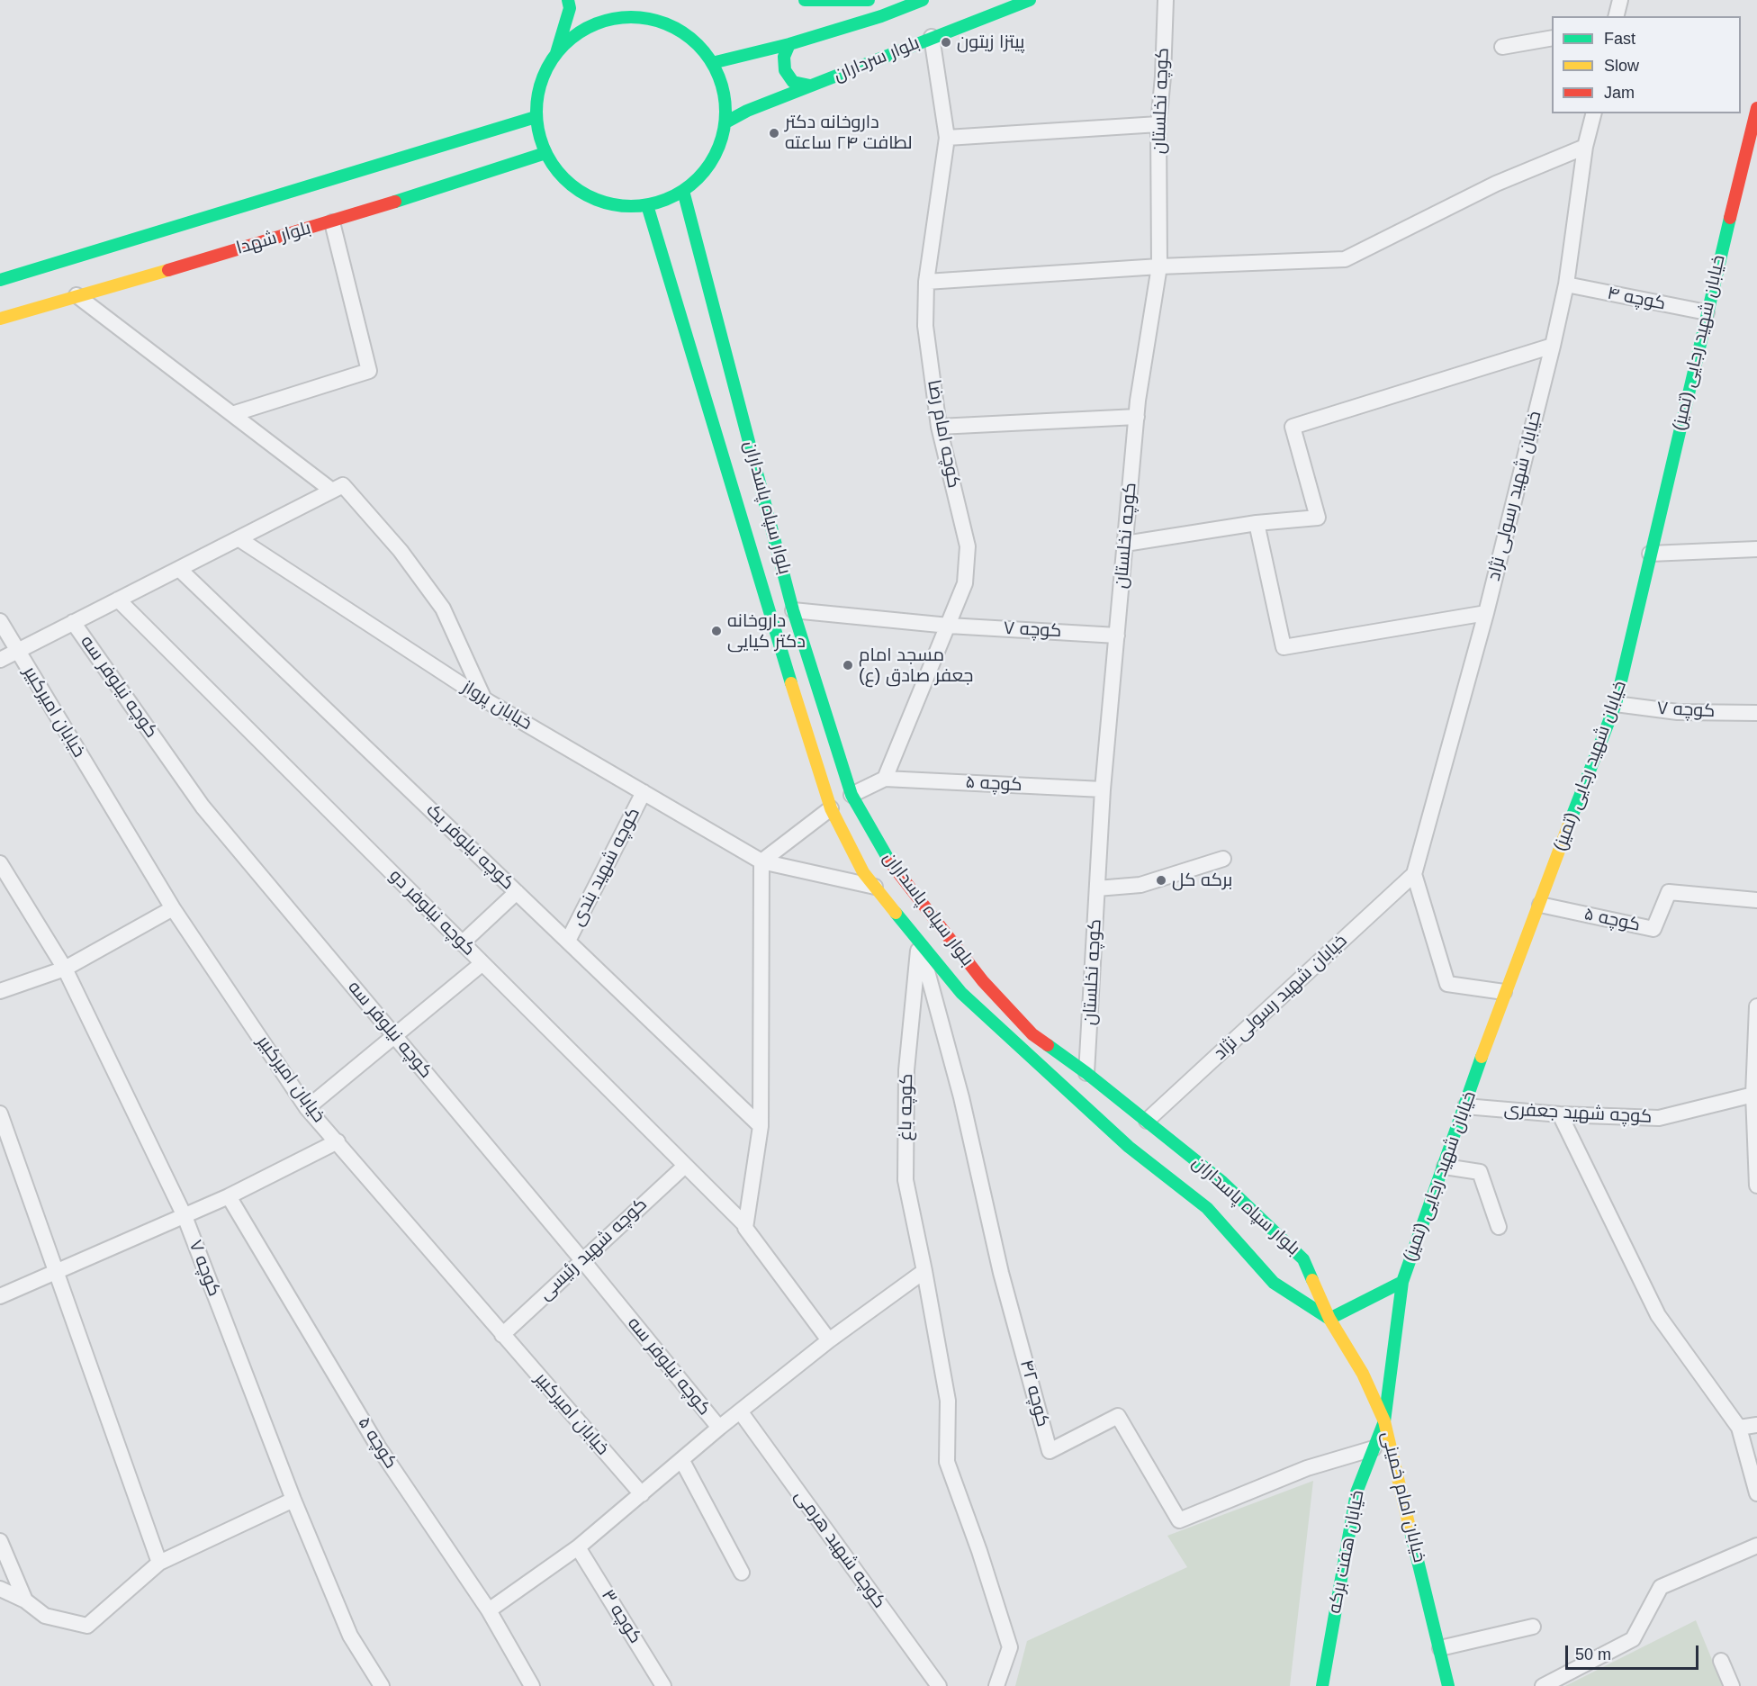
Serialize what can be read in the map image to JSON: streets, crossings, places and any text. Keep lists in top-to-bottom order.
{
  "streets": {
    "main road": [
      "بلوار سرداران",
      "بلوار شهدا",
      "خیابان شهید رجایی (تمیز)",
      "بلوار سپاه پاسداران",
      "خیابان امام خمینی",
      "خیابان هفت برکه"
    ],
    "street": [
      "کوچه نخلستان",
      "کوچه ۴",
      "کوچه امام رضا",
      "خیابان شهید رسولی نژاد",
      "کوچه ۷",
      "کوچه نیلوفر سه",
      "خیابان پرواز",
      "خیابان امیرکبیر",
      "کوچه ۵",
      "کوچه نیلوفر یک",
      "کوچه شهید بندی",
      "کوچه نیلوفر دو",
      "کوچه باغ",
      "کوچه شهید جعفری",
      "کوچه شهید رئیسی",
      "کوچه ۴۲",
      "کوچه شهید هرمی",
      "کوچه ۳"
    ]
  },
  "crossings": [
    ["بلوار سرداران", "بلوار شهدا"],
    ["بلوار سرداران", "کوچه امام رضا"],
    ["بلوار سرداران", "بلوار سپاه پاسداران"],
    ["کوچه نخلستان", "بلوار سپاه پاسداران"],
    ["کوچه نخلستان", "کوچه ۷"],
    ["کوچه نخلستان", "کوچه ۵"],
    ["بلوار شهدا", "بلوار سپاه پاسداران"],
    ["کوچه ۴", "خیابان شهید رجایی (تمیز)"],
    ["کوچه ۴", "خیابان شهید رسولی نژاد"],
    ["خیابان شهید رجایی (تمیز)", "بلوار سپاه پاسداران"],
    ["خیابان شهید رجایی (تمیز)", "کوچه ۷"],
    ["خیابان شهید رجایی (تمیز)", "کوچه ۵"],
    ["خیابان شهید رجایی (تمیز)", "کوچه شهید جعفری"],
    ["خیابان شهید رجایی (تمیز)", "خیابان امام خمینی"],
    ["خیابان شهید رجایی (تمیز)", "خیابان هفت برکه"],
    ["کوچه امام رضا", "کوچه ۷"],
    ["کوچه امام رضا", "کوچه ۵"],
    ["خیابان شهید رسولی نژاد", "بلوار سپاه پاسداران"],
    ["بلوار سپاه پاسداران", "کوچه ۷"],
    ["بلوار سپاه پاسداران", "خیابان پرواز"],
    ["بلوار سپاه پاسداران", "کوچه باغ"],
    ["بلوار سپاه پاسداران", "کوچه ۴۲"],
    ["بلوار سپاه پاسداران", "خیابان امام خمینی"],
    ["کوچه نیلوفر سه", "کوچه شهید رئیسی"],
    ["خیابان پرواز", "کوچه شهید بندی"],
    ["خیابان امیرکبیر", "کوچه شهید رئیسی"],
    ["کوچه نیلوفر یک", "کوچه شهید بندی"],
    ["کوچه نیلوفر دو", "کوچه شهید رئیسی"],
    ["کوچه باغ", "کوچه ۴۲"],
    ["کوچه ۴۲", "خیابان هفت برکه"],
    ["خیابان امام خمینی", "خیابان هفت برکه"]
  ],
  "places": [
    "پیتزا زیتون",
    "داروخانه دکتر لطافت ۲۴ ساعته",
    "داروخانه دکتر کیایی",
    "مسجد امام جعفر صادق (ع)",
    "برکه کل"
  ],
  "legend": ["Fast", "Slow", "Jam"],
  "scale_bar": "50 m"
}
